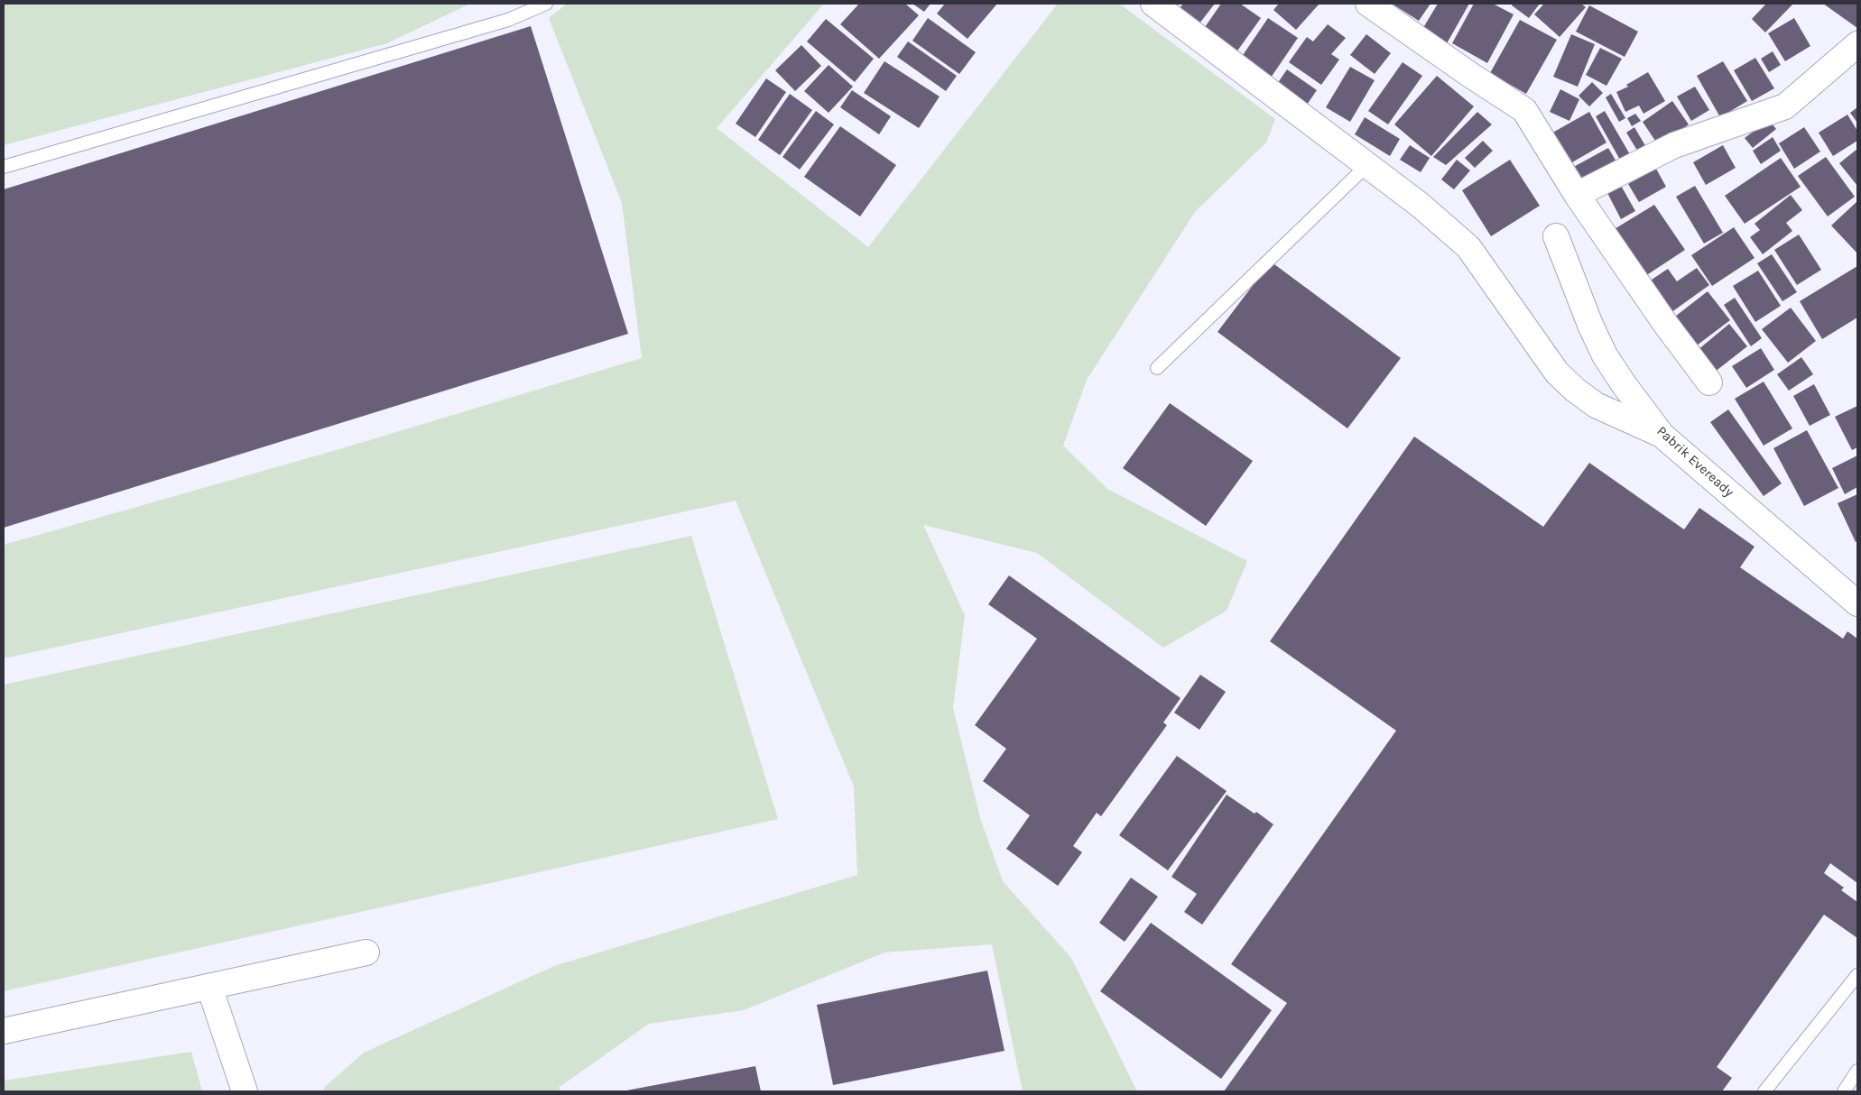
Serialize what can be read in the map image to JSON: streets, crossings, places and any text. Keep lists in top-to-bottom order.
{
  "streets": {
    "street": ["Pabrik Eveready"]
  }
}
